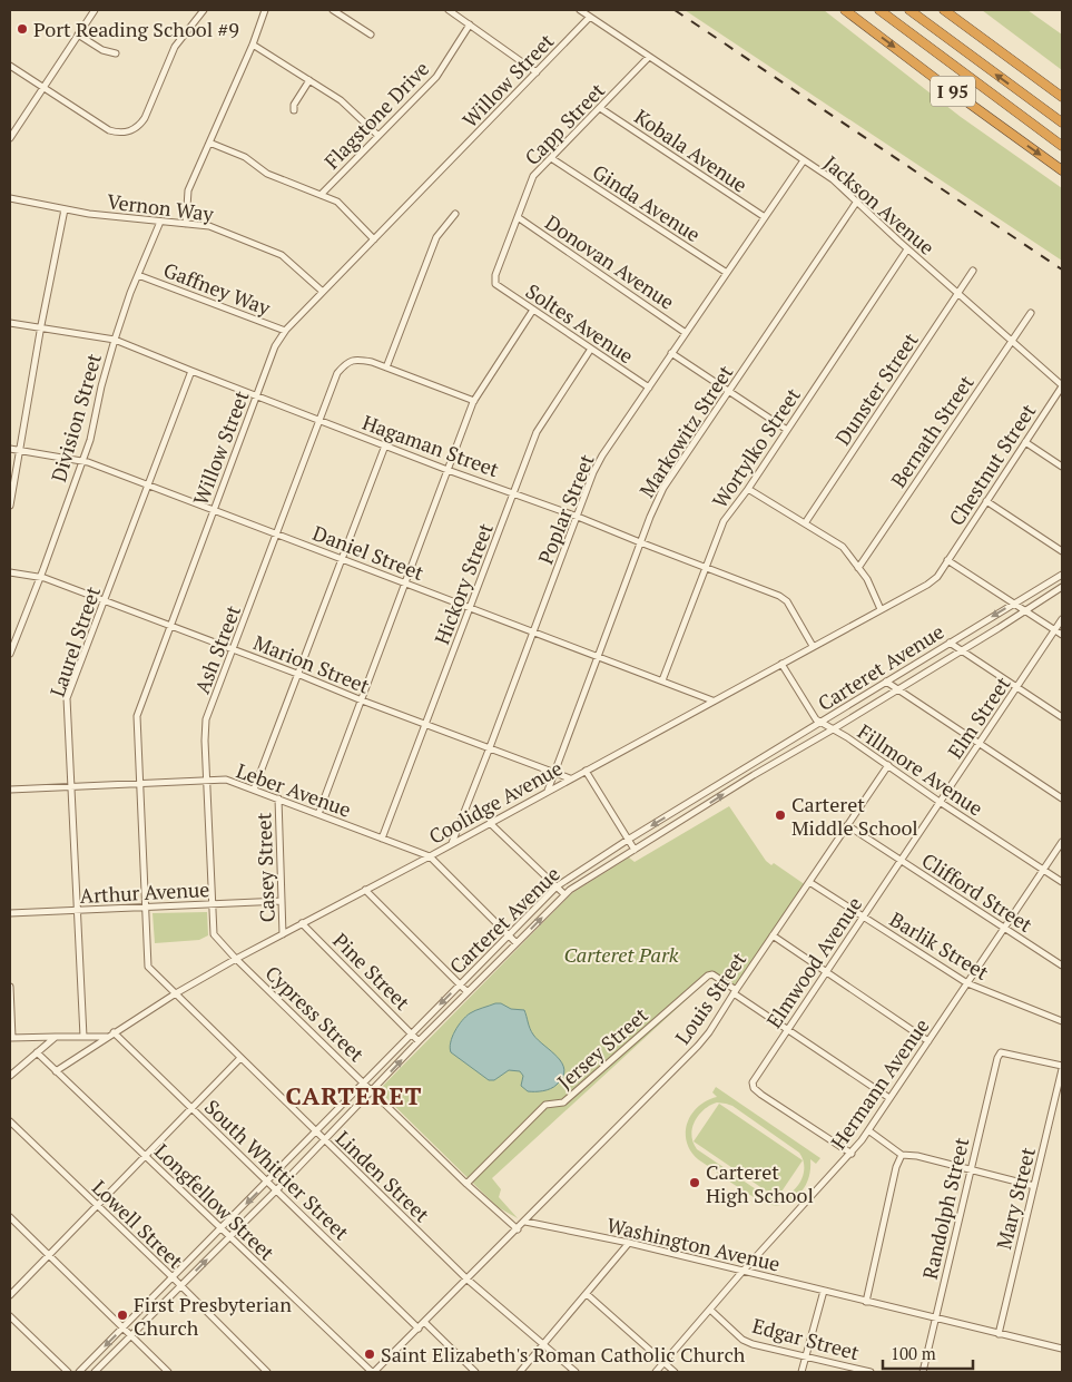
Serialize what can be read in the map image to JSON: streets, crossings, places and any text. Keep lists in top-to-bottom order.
{
  "streets": {
    "highway": ["I 95"],
    "street": [
      "Willow Street",
      "Flagstone Drive",
      "Capp Street",
      "Kobala Avenue",
      "Ginda Avenue",
      "Jackson Avenue",
      "Vernon Way",
      "Donovan Avenue",
      "Gaffney Way",
      "Soltes Avenue",
      "Dunster Street",
      "Division Street",
      "Markowitz Street",
      "Bernath Street",
      "Hagaman Street",
      "Wortylko Street",
      "Chestnut Street",
      "Poplar Street",
      "Daniel Street",
      "Hickory Street",
      "Laurel Street",
      "Ash Street",
      "Marion Street",
      "Carteret Avenue",
      "Elm Street",
      "Fillmore Avenue",
      "Leber Avenue",
      "Coolidge Avenue",
      "Casey Street",
      "Arthur Avenue",
      "Clifford Street",
      "Barlik Street",
      "Elmwood Avenue",
      "Pine Street",
      "Louis Street",
      "Cypress Street",
      "Jersey Street",
      "Hermann Avenue",
      "South Whittier Street",
      "Linden Street",
      "Mary Street",
      "Longfellow Street",
      "Randolph Street",
      "Lowell Street",
      "Washington Avenue",
      "Edgar Street"
    ]
  },
  "crossings": [
    ["Willow Street", "Jackson Avenue"],
    ["Willow Street", "Vernon Way"],
    ["Willow Street", "Gaffney Way"],
    ["Willow Street", "Hagaman Street"],
    ["Willow Street", "Daniel Street"],
    ["Willow Street", "Marion Street"],
    ["Willow Street", "Leber Avenue"],
    ["Willow Street", "Coolidge Avenue"],
    ["Willow Street", "Arthur Avenue"],
    ["Willow Street", "Linden Street"],
    ["Capp Street", "Kobala Avenue"],
    ["Capp Street", "Ginda Avenue"],
    ["Capp Street", "Jackson Avenue"],
    ["Capp Street", "Donovan Avenue"],
    ["Capp Street", "Soltes Avenue"],
    ["Kobala Avenue", "Poplar Street"],
    ["Ginda Avenue", "Poplar Street"],
    ["Jackson Avenue", "Dunster Street"],
    ["Jackson Avenue", "Markowitz Street"],
    ["Jackson Avenue", "Bernath Street"],
    ["Jackson Avenue", "Wortylko Street"],
    ["Jackson Avenue", "Chestnut Street"],
    ["Jackson Avenue", "Poplar Street"],
    ["Vernon Way", "Division Street"],
    ["Donovan Avenue", "Poplar Street"],
    ["Gaffney Way", "Division Street"],
    ["Soltes Avenue", "Poplar Street"],
    ["Soltes Avenue", "Hickory Street"],
    ["Division Street", "Hagaman Street"],
    ["Division Street", "Daniel Street"],
    ["Division Street", "Marion Street"],
    ["Markowitz Street", "Hagaman Street"],
    ["Markowitz Street", "Daniel Street"],
    ["Markowitz Street", "Marion Street"],
    ["Markowitz Street", "Coolidge Avenue"],
    ["Hagaman Street", "Wortylko Street"],
    ["Hagaman Street", "Poplar Street"],
    ["Hagaman Street", "Hickory Street"],
    ["Hagaman Street", "Laurel Street"],
    ["Hagaman Street", "Ash Street"],
    ["Hagaman Street", "Coolidge Avenue"],
    ["Wortylko Street", "Daniel Street"],
    ["Chestnut Street", "Coolidge Avenue"],
    ["Poplar Street", "Daniel Street"],
    ["Poplar Street", "Marion Street"],
    ["Poplar Street", "Coolidge Avenue"],
    ["Daniel Street", "Hickory Street"],
    ["Daniel Street", "Laurel Street"],
    ["Daniel Street", "Ash Street"],
    ["Daniel Street", "Coolidge Avenue"],
    ["Hickory Street", "Marion Street"],
    ["Hickory Street", "Leber Avenue"],
    ["Laurel Street", "Marion Street"],
    ["Laurel Street", "Leber Avenue"],
    ["Laurel Street", "Arthur Avenue"],
    ["Ash Street", "Marion Street"],
    ["Ash Street", "Leber Avenue"],
    ["Ash Street", "Coolidge Avenue"],
    ["Ash Street", "Arthur Avenue"],
    ["Ash Street", "Cypress Street"],
    ["Marion Street", "Coolidge Avenue"],
    ["Carteret Avenue", "Fillmore Avenue"],
    ["Carteret Avenue", "Pine Street"],
    ["Carteret Avenue", "Cypress Street"],
    ["Carteret Avenue", "South Whittier Street"],
    ["Carteret Avenue", "Linden Street"],
    ["Carteret Avenue", "Longfellow Street"],
    ["Carteret Avenue", "Lowell Street"],
    ["Elm Street", "Fillmore Avenue"],
    ["Elm Street", "Clifford Street"],
    ["Elm Street", "Elmwood Avenue"],
    ["Fillmore Avenue", "Coolidge Avenue"],
    ["Fillmore Avenue", "Louis Street"],
    ["Fillmore Avenue", "Hermann Avenue"],
    ["Leber Avenue", "Coolidge Avenue"],
    ["Leber Avenue", "Casey Street"],
    ["Coolidge Avenue", "Casey Street"],
    ["Coolidge Avenue", "Pine Street"],
    ["Coolidge Avenue", "Cypress Street"],
    ["Coolidge Avenue", "South Whittier Street"],
    ["Coolidge Avenue", "Linden Street"],
    ["Coolidge Avenue", "Longfellow Street"],
    ["Casey Street", "Arthur Avenue"],
    ["Clifford Street", "Elmwood Avenue"],
    ["Clifford Street", "Louis Street"],
    ["Clifford Street", "Hermann Avenue"],
    ["Barlik Street", "Elmwood Avenue"],
    ["Barlik Street", "Louis Street"],
    ["Barlik Street", "Hermann Avenue"],
    ["Elmwood Avenue", "Jersey Street"],
    ["Elmwood Avenue", "Hermann Avenue"],
    ["Louis Street", "Jersey Street"],
    ["Louis Street", "Washington Avenue"],
    ["Cypress Street", "Jersey Street"],
    ["Jersey Street", "Hermann Avenue"],
    ["Hermann Avenue", "Washington Avenue"],
    ["Hermann Avenue", "Edgar Street"],
    ["Mary Street", "Randolph Street"],
    ["Mary Street", "Washington Avenue"],
    ["Randolph Street", "Washington Avenue"]
  ],
  "districts": ["CARTERET"],
  "parks": ["Carteret Park"],
  "places": [
    "Port Reading School #9",
    "Carteret Middle School",
    "Carteret High School",
    "First Presbyterian Church",
    "Saint Elizabeth's Roman Catholic Church"
  ],
  "scale_bar": "100 m"
}
